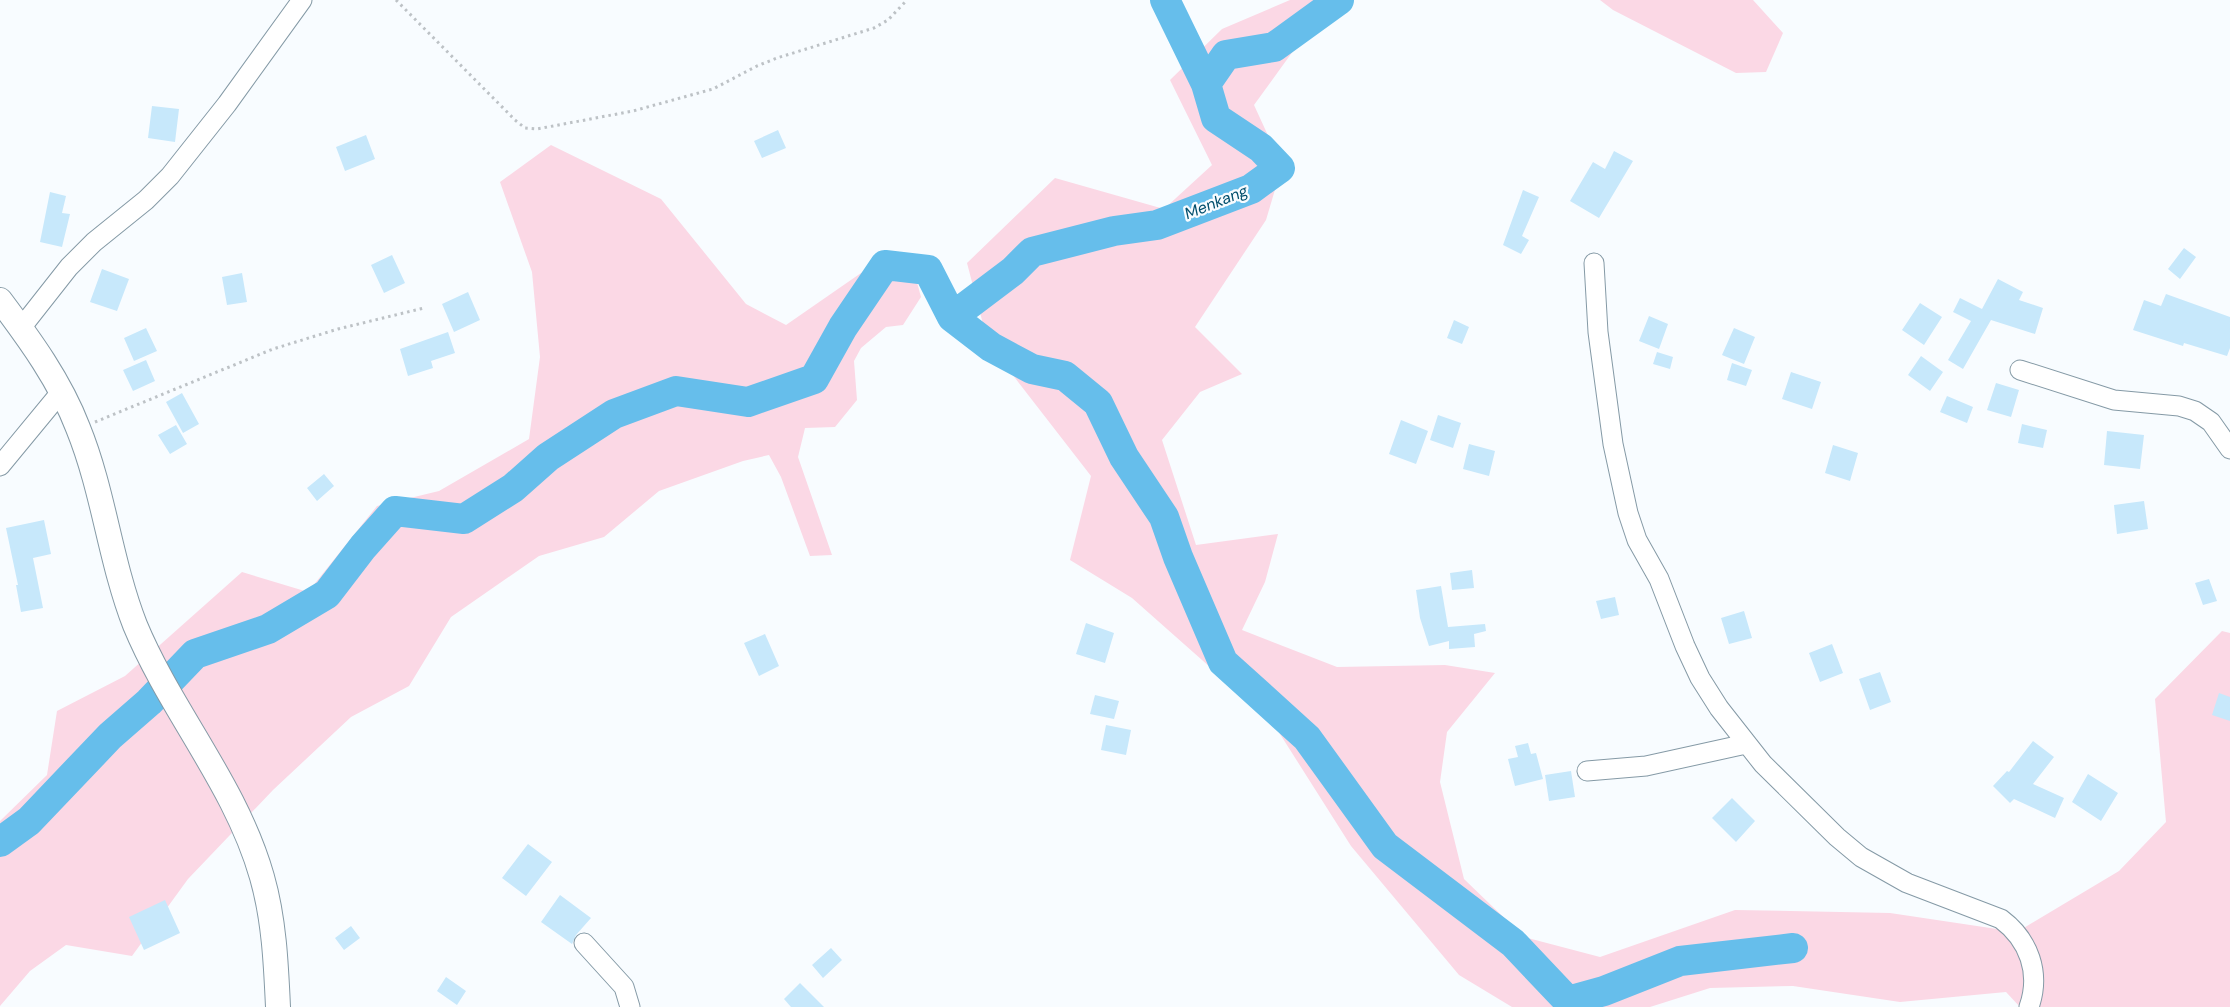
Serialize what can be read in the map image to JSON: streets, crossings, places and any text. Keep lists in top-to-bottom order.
{
  "water": ["Menkang"]
}
